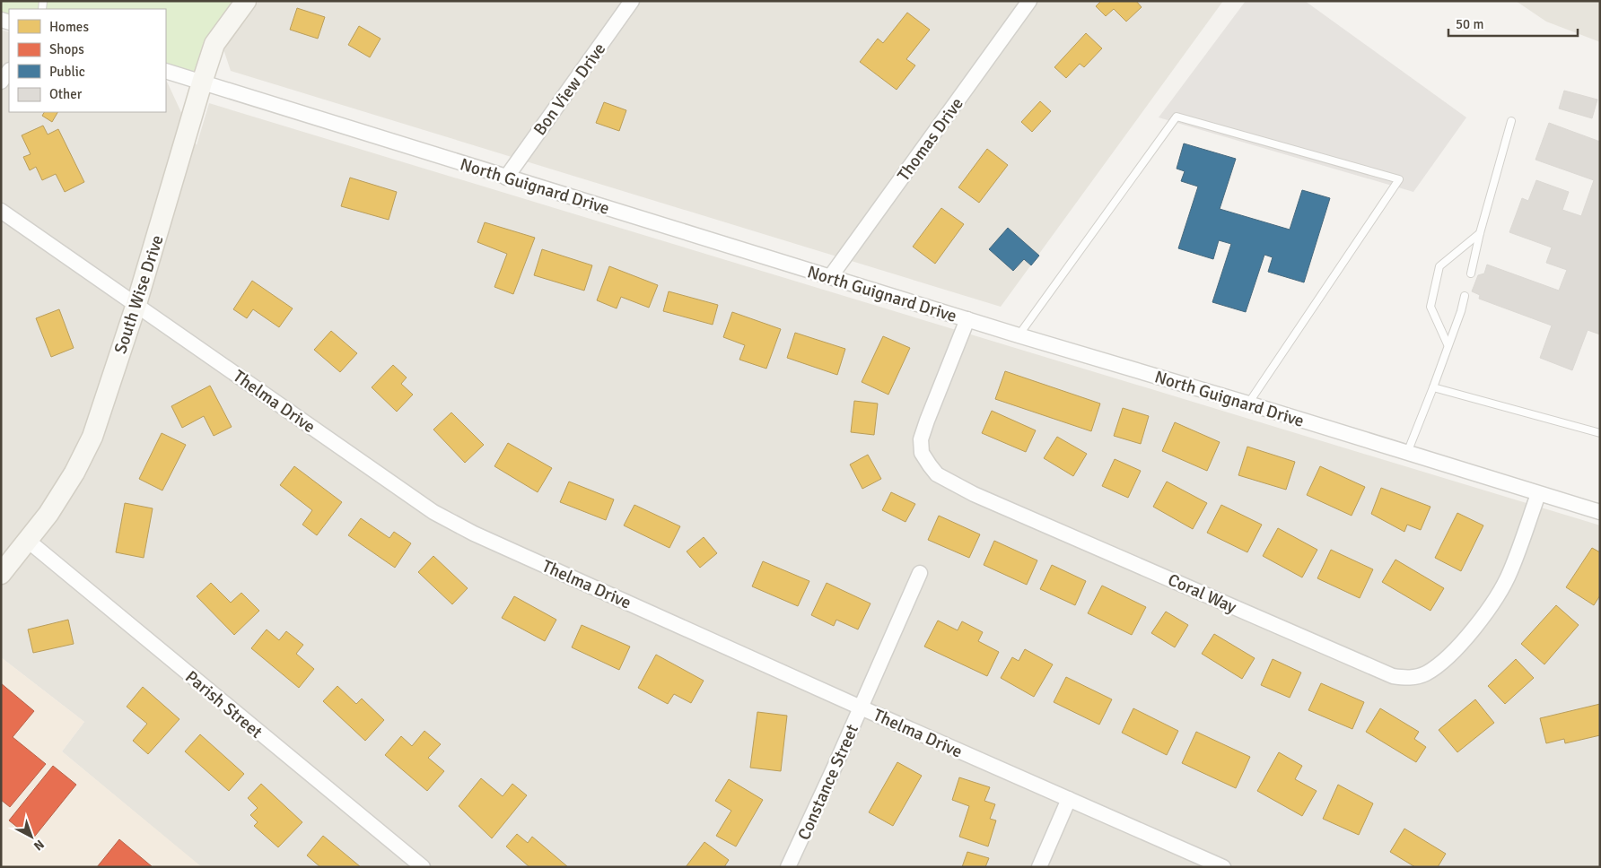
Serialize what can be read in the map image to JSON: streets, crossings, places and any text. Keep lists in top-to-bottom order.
{
  "streets": {
    "main road": ["South Wise Drive"],
    "street": [
      "Bon View Drive",
      "Thomas Drive",
      "North Guignard Drive",
      "Thelma Drive",
      "Coral Way",
      "Parish Street",
      "Constance Street"
    ]
  },
  "crossings": [
    ["Bon View Drive", "North Guignard Drive"],
    ["Thomas Drive", "North Guignard Drive"],
    ["North Guignard Drive", "South Wise Drive"],
    ["North Guignard Drive", "Coral Way"],
    ["South Wise Drive", "Thelma Drive"],
    ["South Wise Drive", "Parish Street"],
    ["Thelma Drive", "Constance Street"]
  ],
  "legend": [
    "Homes",
    "Shops",
    "Public",
    "Other"
  ],
  "scale_bar": "50 m",
  "north": "bottom right"
}
